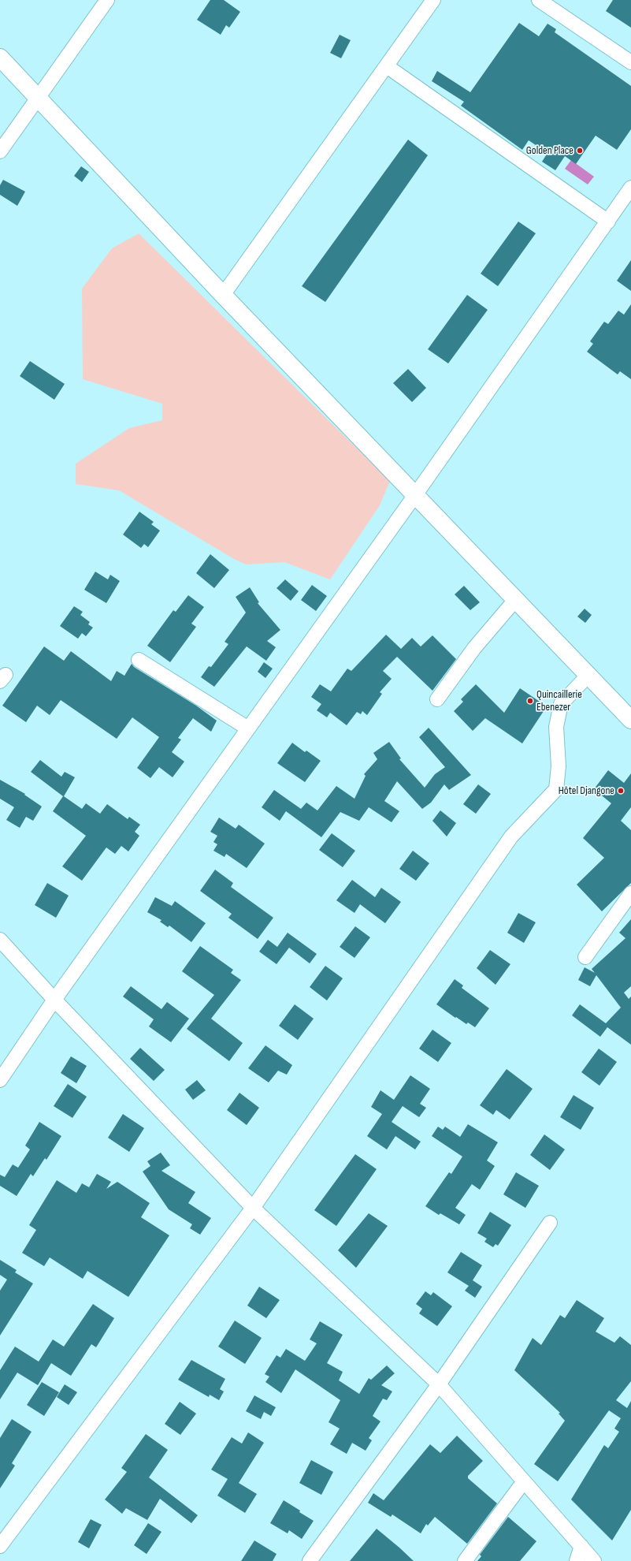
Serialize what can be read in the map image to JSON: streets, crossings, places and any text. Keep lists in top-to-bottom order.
{
  "places": ["Golden Place", "Quincaillerie Ebenezer", "Hôtel Djangone"]
}
